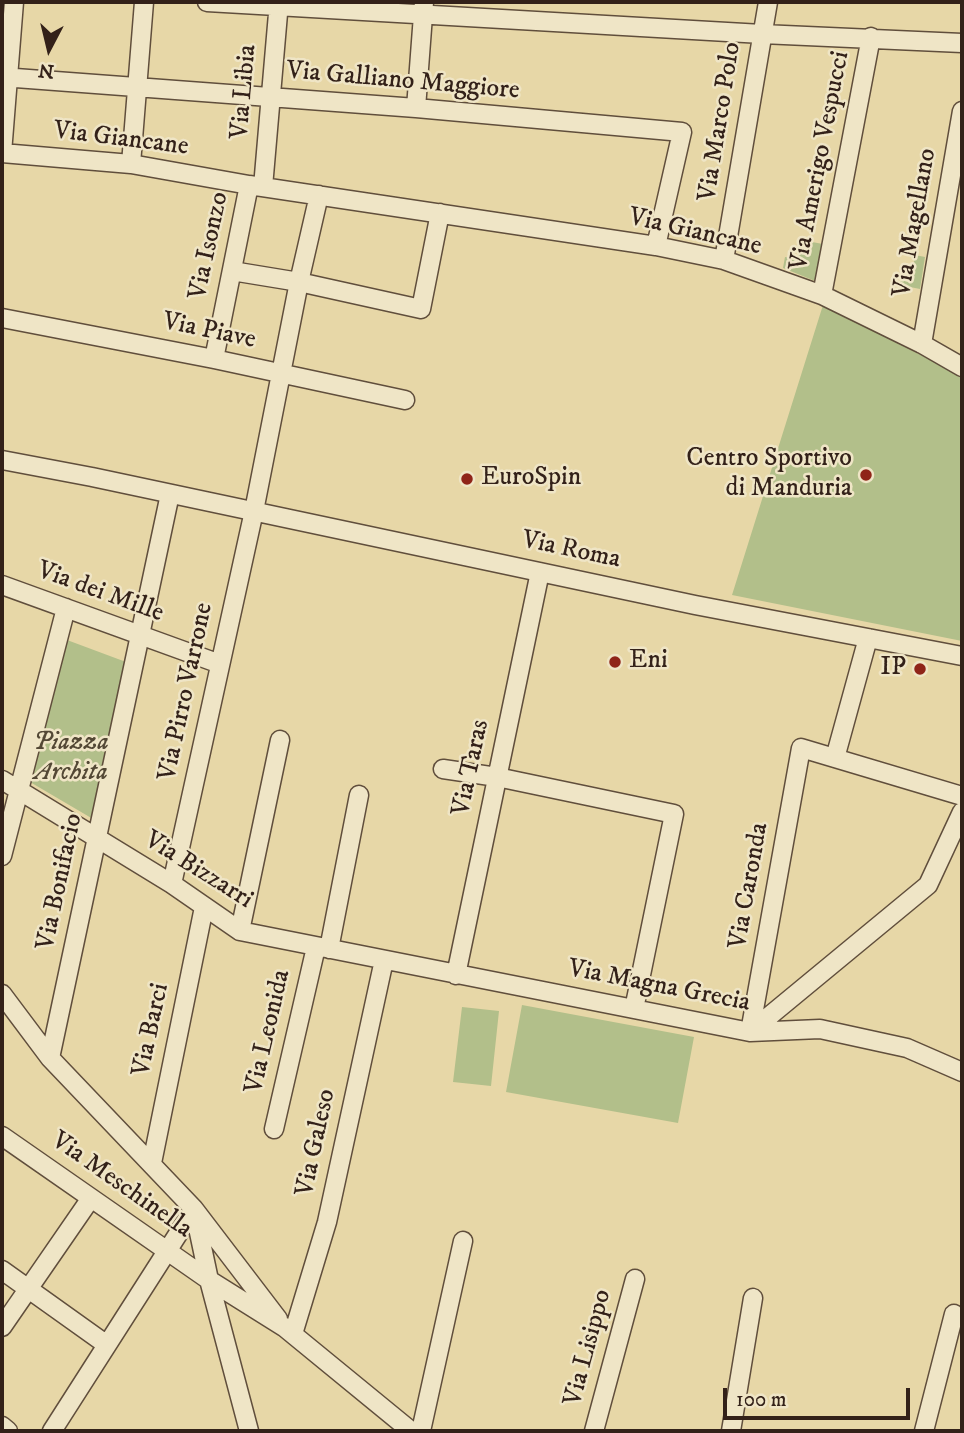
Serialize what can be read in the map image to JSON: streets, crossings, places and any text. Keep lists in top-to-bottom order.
{
  "streets": {
    "street": [
      "Via Galliano Maggiore",
      "Via Libia",
      "Via Marco Polo",
      "Via Giancane",
      "Via Amerigo Vespucci",
      "Via Magellano",
      "Via Isonzo",
      "Via Piave",
      "Via Roma",
      "Via dei Mille",
      "Via Pirro Varrone",
      "Via Taras",
      "Via Bizzarri",
      "Via Bonifacio",
      "Via Caronda",
      "Via Magna Grecia",
      "Via Barci",
      "Via Leonida",
      "Via Galeso",
      "Via Meschinella",
      "Via Lisippo"
    ]
  },
  "crossings": [
    ["Via Galliano Maggiore", "Via Libia"],
    ["Via Galliano Maggiore", "Via Giancane"],
    ["Via Libia", "Via Giancane"],
    ["Via Libia", "Via Isonzo"],
    ["Via Marco Polo", "Via Giancane"],
    ["Via Giancane", "Via Amerigo Vespucci"],
    ["Via Giancane", "Via Magellano"],
    ["Via Giancane", "Via Isonzo"],
    ["Via Giancane", "Via Pirro Varrone"],
    ["Via Isonzo", "Via Piave"],
    ["Via Piave", "Via Pirro Varrone"],
    ["Via Roma", "Via Pirro Varrone"],
    ["Via Roma", "Via Taras"],
    ["Via dei Mille", "Via Pirro Varrone"],
    ["Via dei Mille", "Via Bonifacio"],
    ["Via Pirro Varrone", "Via Bizzarri"],
    ["Via Taras", "Via Magna Grecia"],
    ["Via Bizzarri", "Via Bonifacio"],
    ["Via Bizzarri", "Via Magna Grecia"],
    ["Via Bizzarri", "Via Barci"],
    ["Via Bizzarri", "Via Leonida"],
    ["Via Bizzarri", "Via Galeso"],
    ["Via Caronda", "Via Magna Grecia"],
    ["Via Magna Grecia", "Via Galeso"],
    ["Via Galeso", "Via Meschinella"]
  ],
  "parks": ["Piazza Archita"],
  "places": [
    "Centro Sportivo di Manduria",
    "EuroSpin",
    "Eni",
    "IP"
  ],
  "scale_bar": "100 m",
  "north": "bottom"
}
